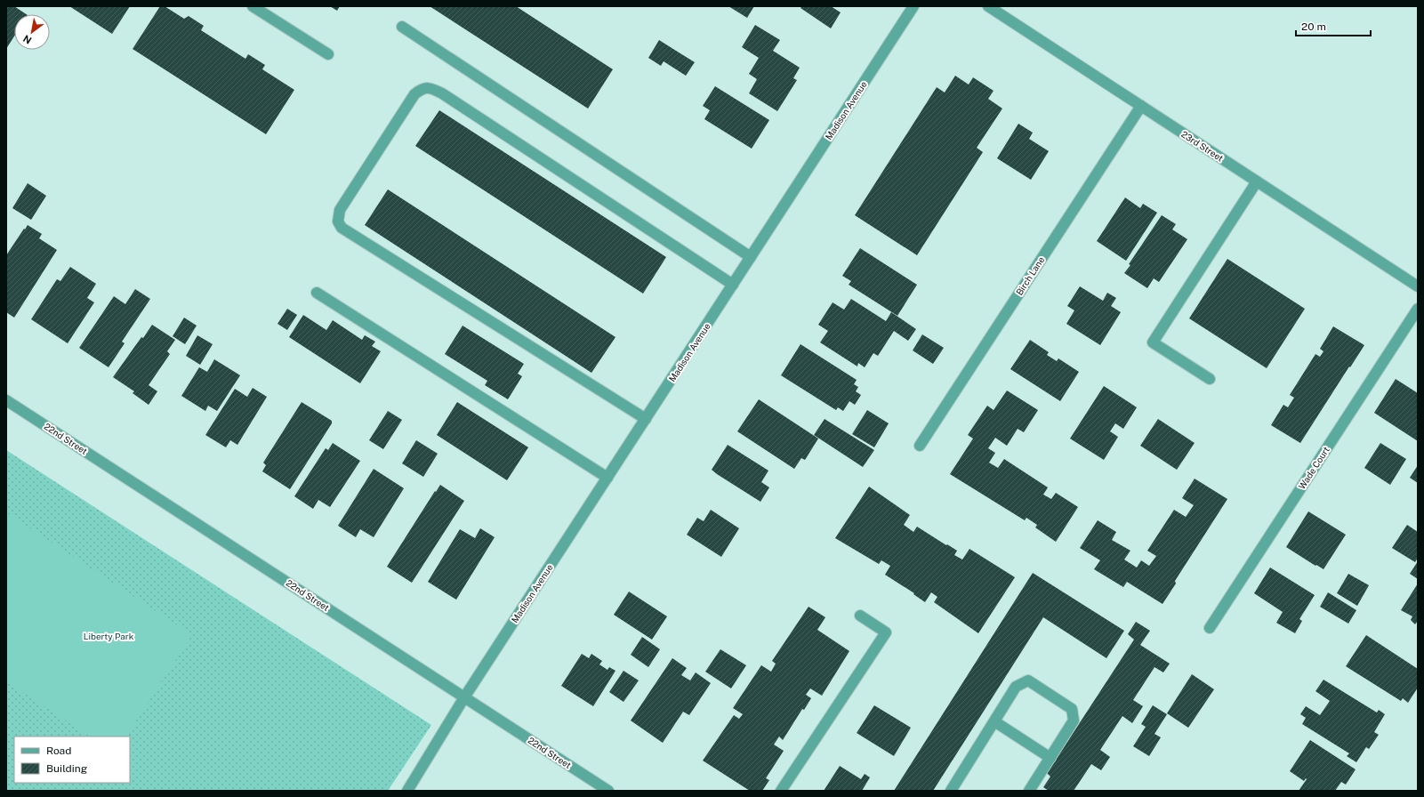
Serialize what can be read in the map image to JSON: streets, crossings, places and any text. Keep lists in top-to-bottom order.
{
  "streets": {
    "street": [
      "Madison Avenue",
      "23rd Street",
      "Birch Lane",
      "22nd Street",
      "Wade Court"
    ]
  },
  "crossings": [
    ["Madison Avenue", "22nd Street"],
    ["23rd Street", "Birch Lane"]
  ],
  "parks": ["Liberty Park"],
  "legend": ["Road", "Building"],
  "scale_bar": "20 m",
  "north": "bottom left"
}
